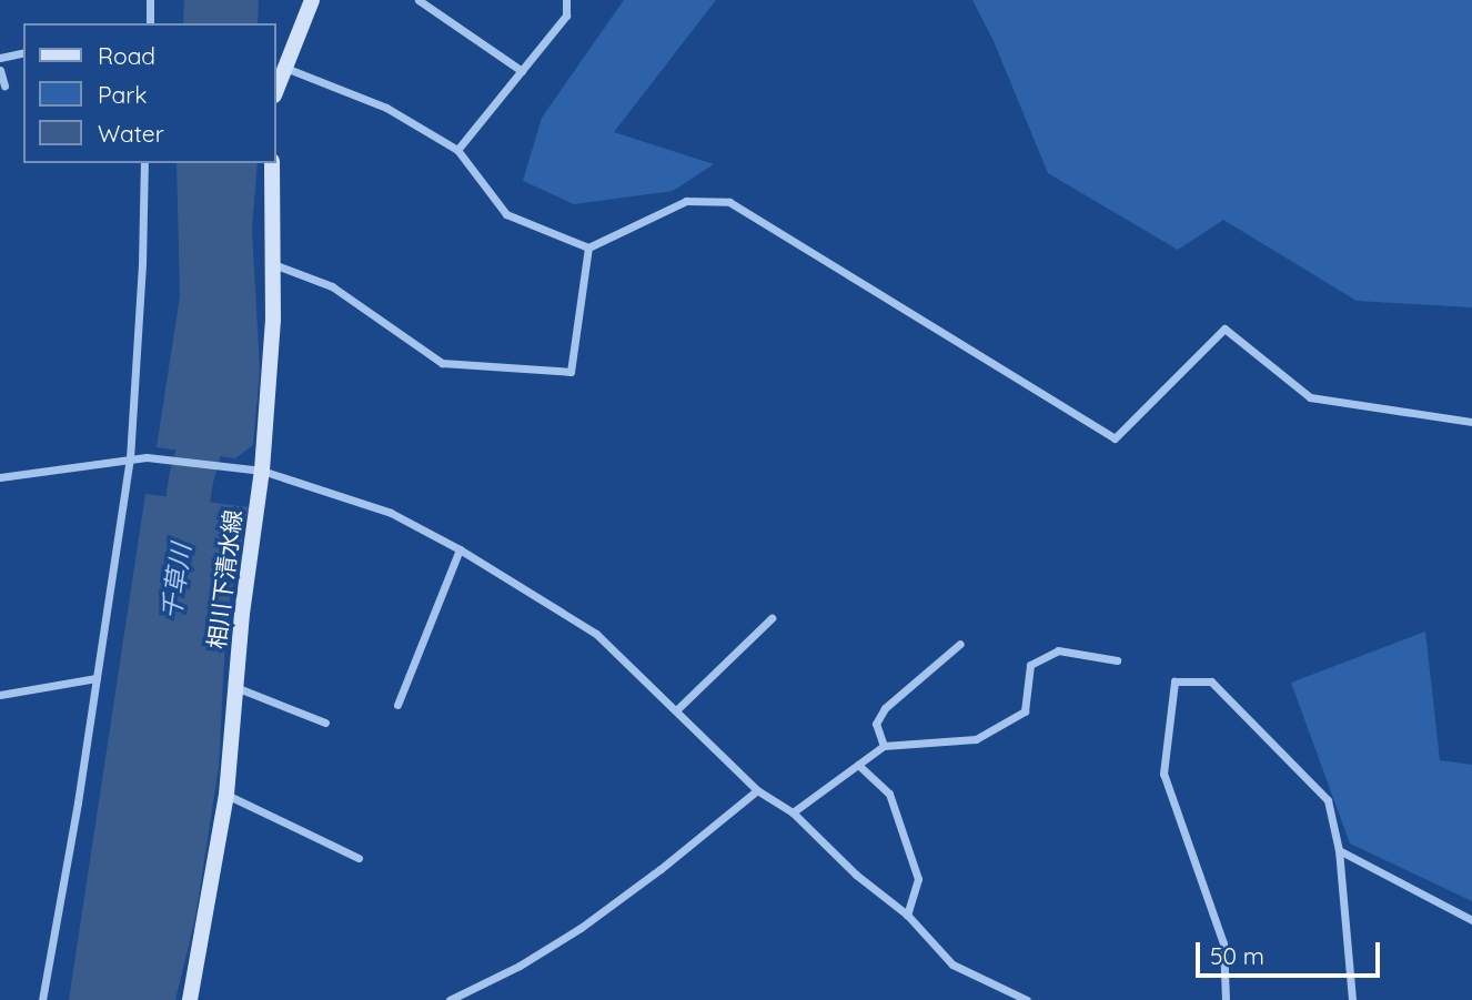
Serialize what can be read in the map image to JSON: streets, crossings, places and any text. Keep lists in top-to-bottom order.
{
  "streets": {
    "main road": ["相川下清水線"]
  },
  "water": ["千草川"],
  "legend": ["Road", "Park", "Water"],
  "scale_bar": "50 m"
}
